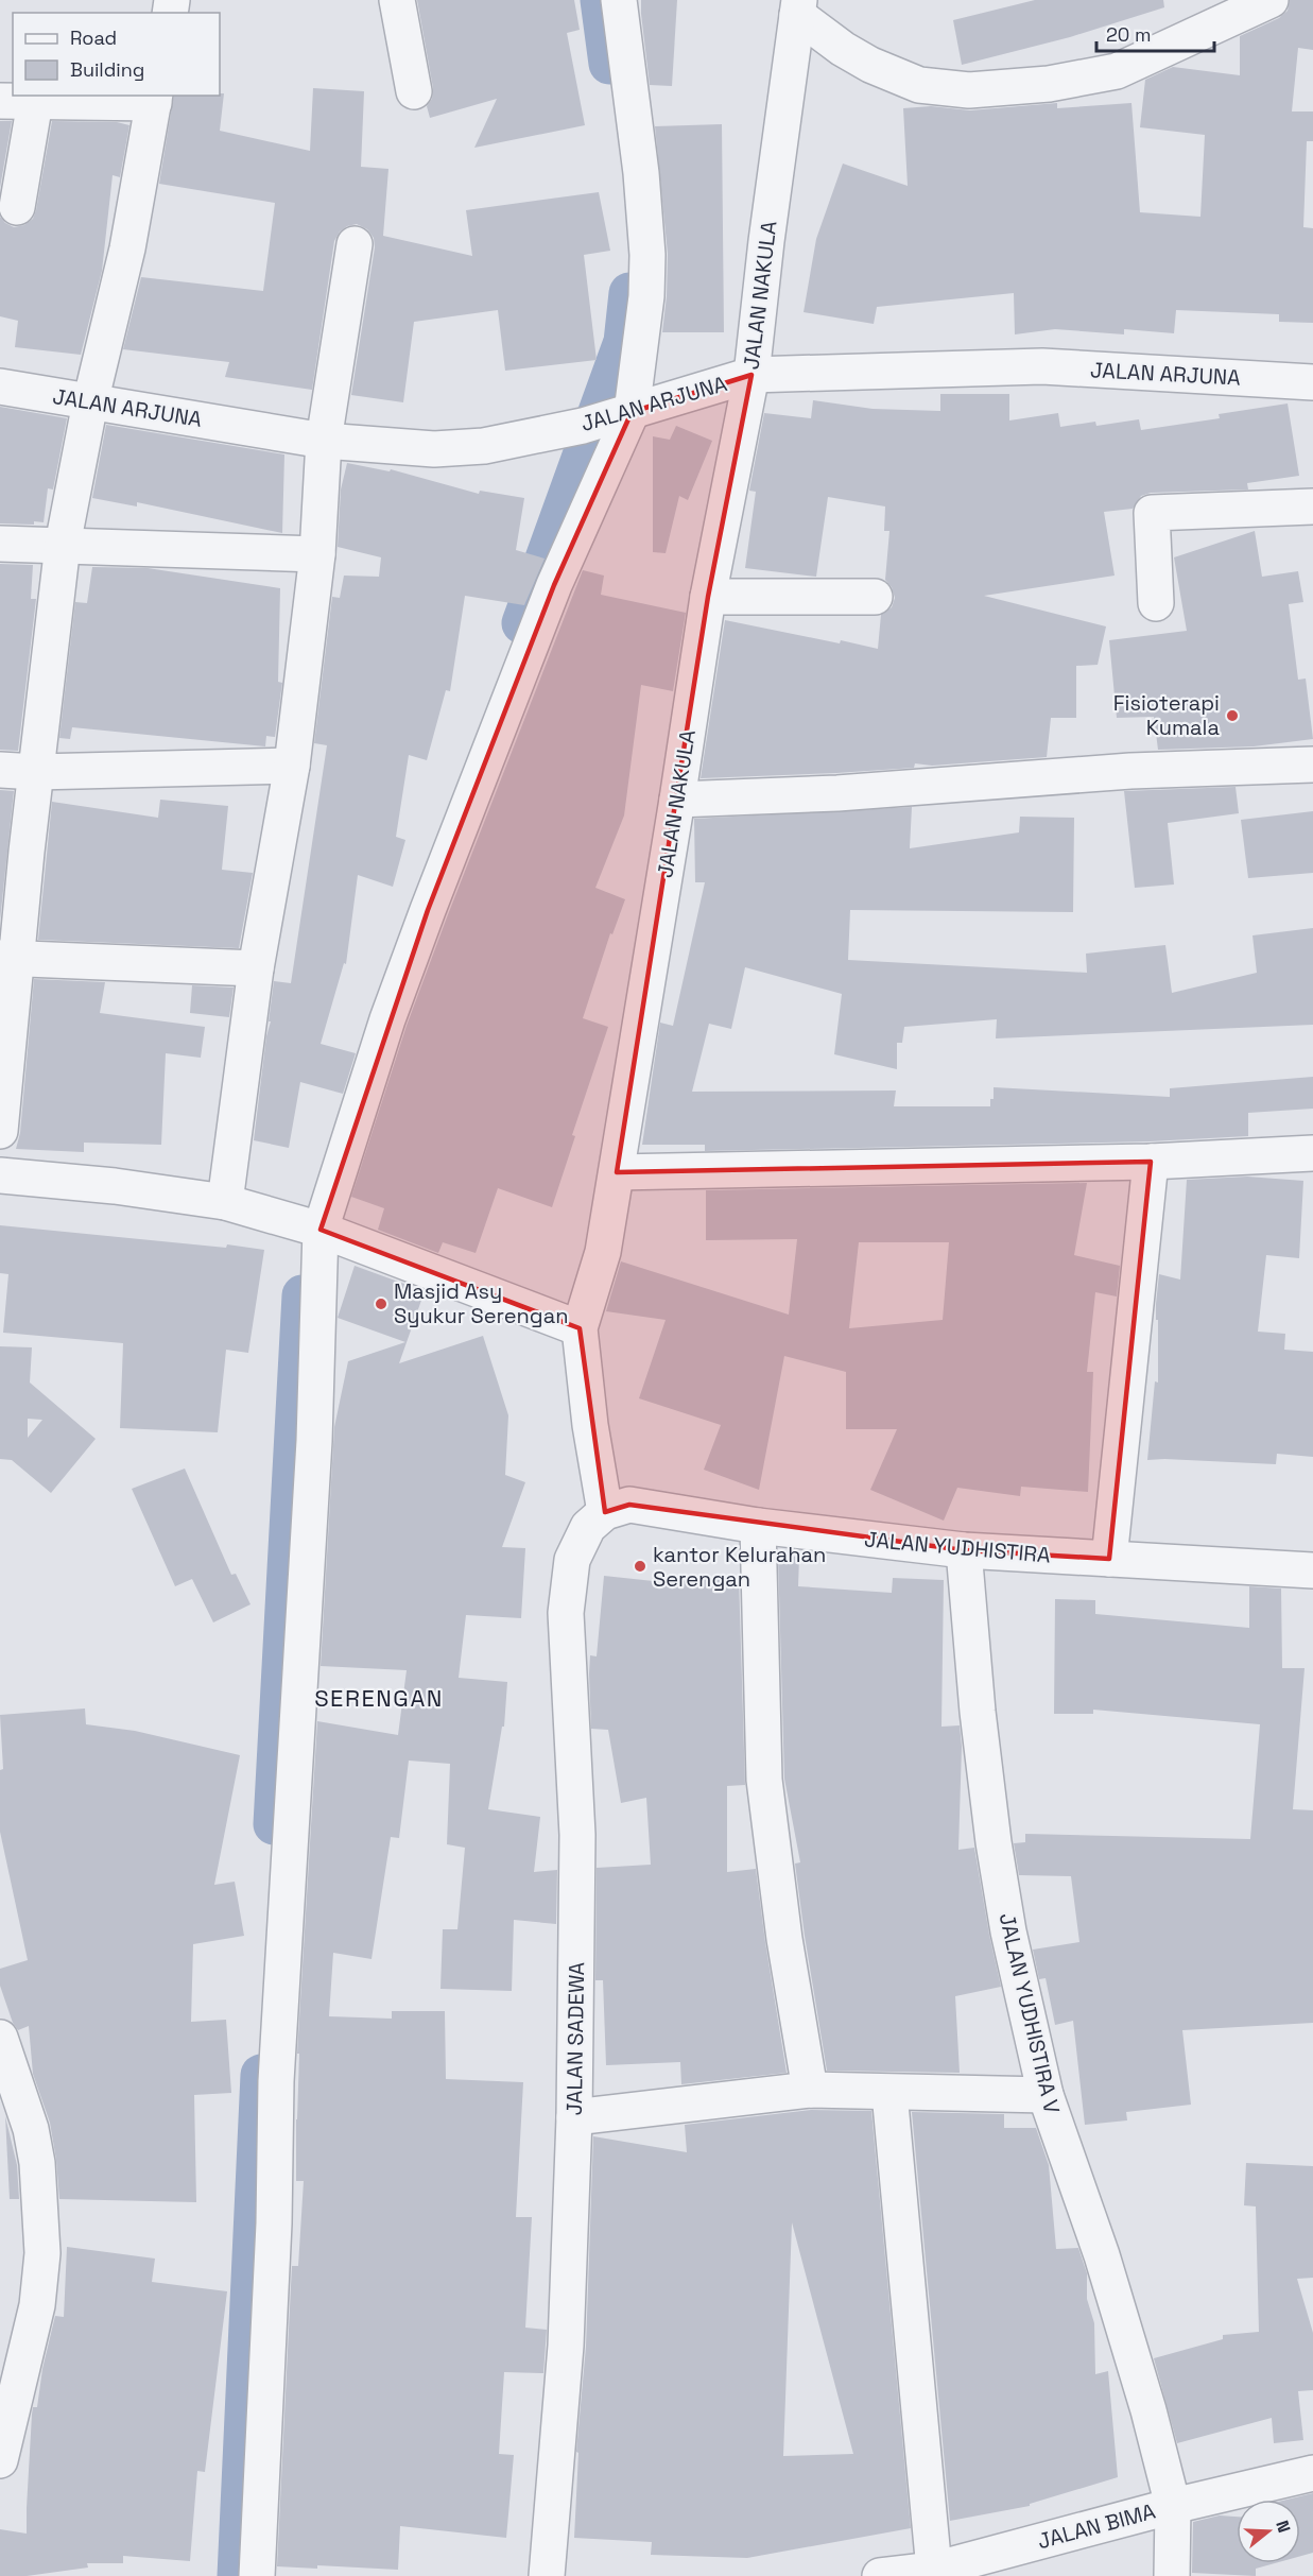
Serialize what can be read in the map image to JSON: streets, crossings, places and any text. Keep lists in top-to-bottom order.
{
  "streets": {
    "street": [
      "JALAN NAKULA",
      "JALAN ARJUNA",
      "JALAN YUDHISTIRA",
      "JALAN YUDHISTIRA V",
      "JALAN SADEWA",
      "JALAN BIMA"
    ]
  },
  "crossings": [
    ["JALAN NAKULA", "JALAN ARJUNA"],
    ["JALAN YUDHISTIRA", "JALAN YUDHISTIRA V"],
    ["JALAN YUDHISTIRA", "JALAN SADEWA"],
    ["JALAN YUDHISTIRA V", "JALAN BIMA"]
  ],
  "districts": ["SERENGAN"],
  "places": ["Fisioterapi Kumala", "Masjid Asy Syukur Serengan", "kantor Kelurahan Serengan"],
  "legend": ["Road", "Building"],
  "scale_bar": "20 m",
  "north": "right"
}
